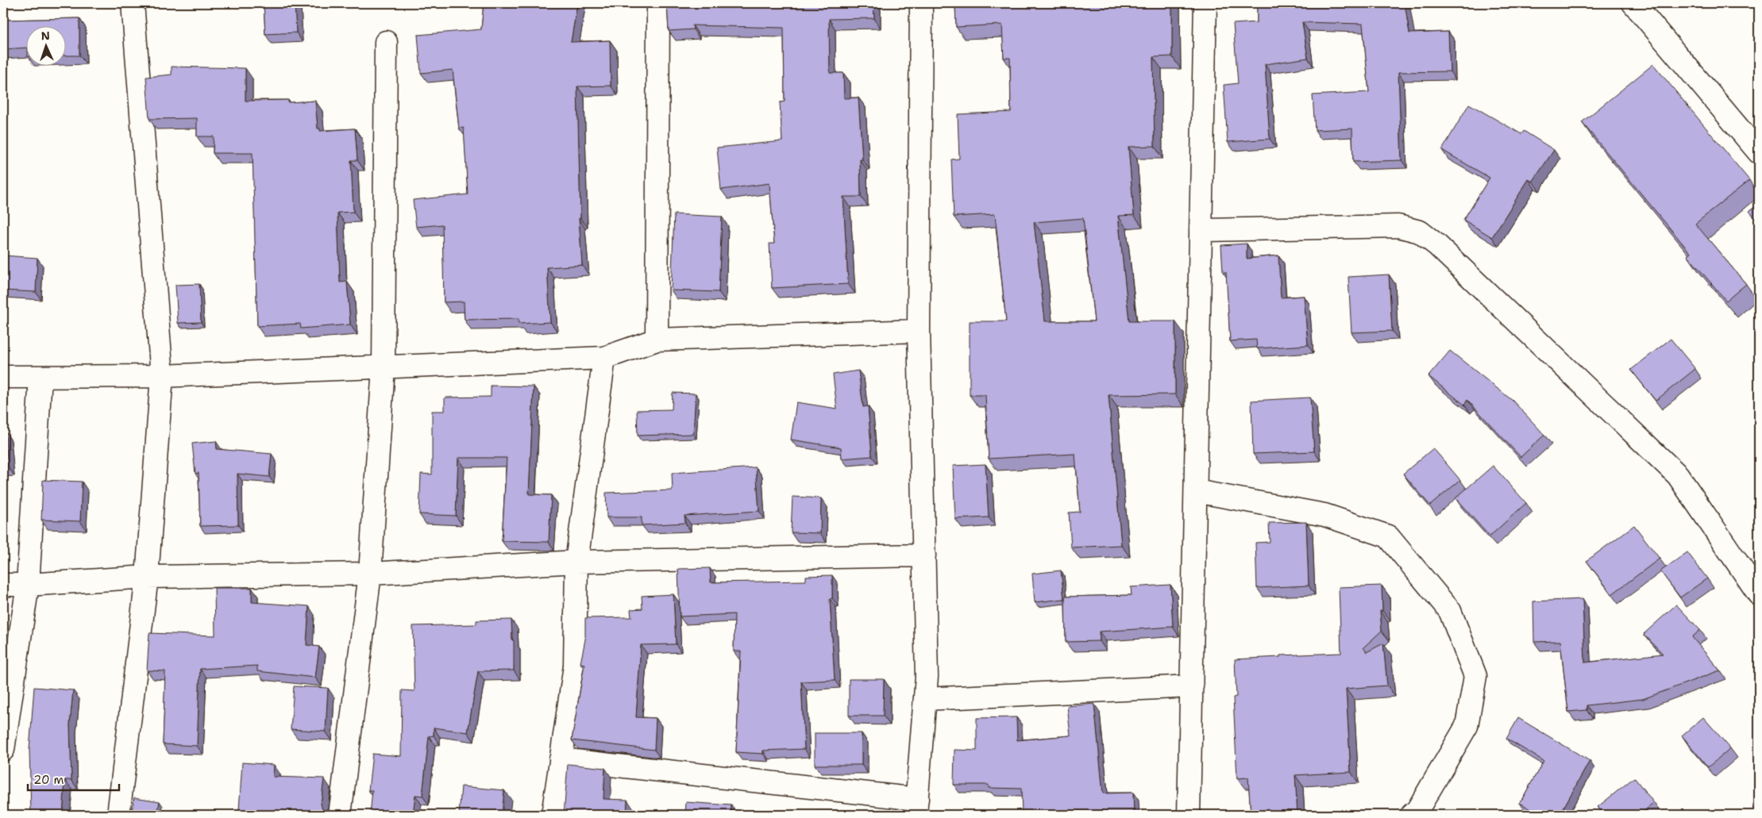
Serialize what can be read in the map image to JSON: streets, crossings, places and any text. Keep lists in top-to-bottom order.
{
  "scale_bar": "20 m",
  "north": "top"
}
